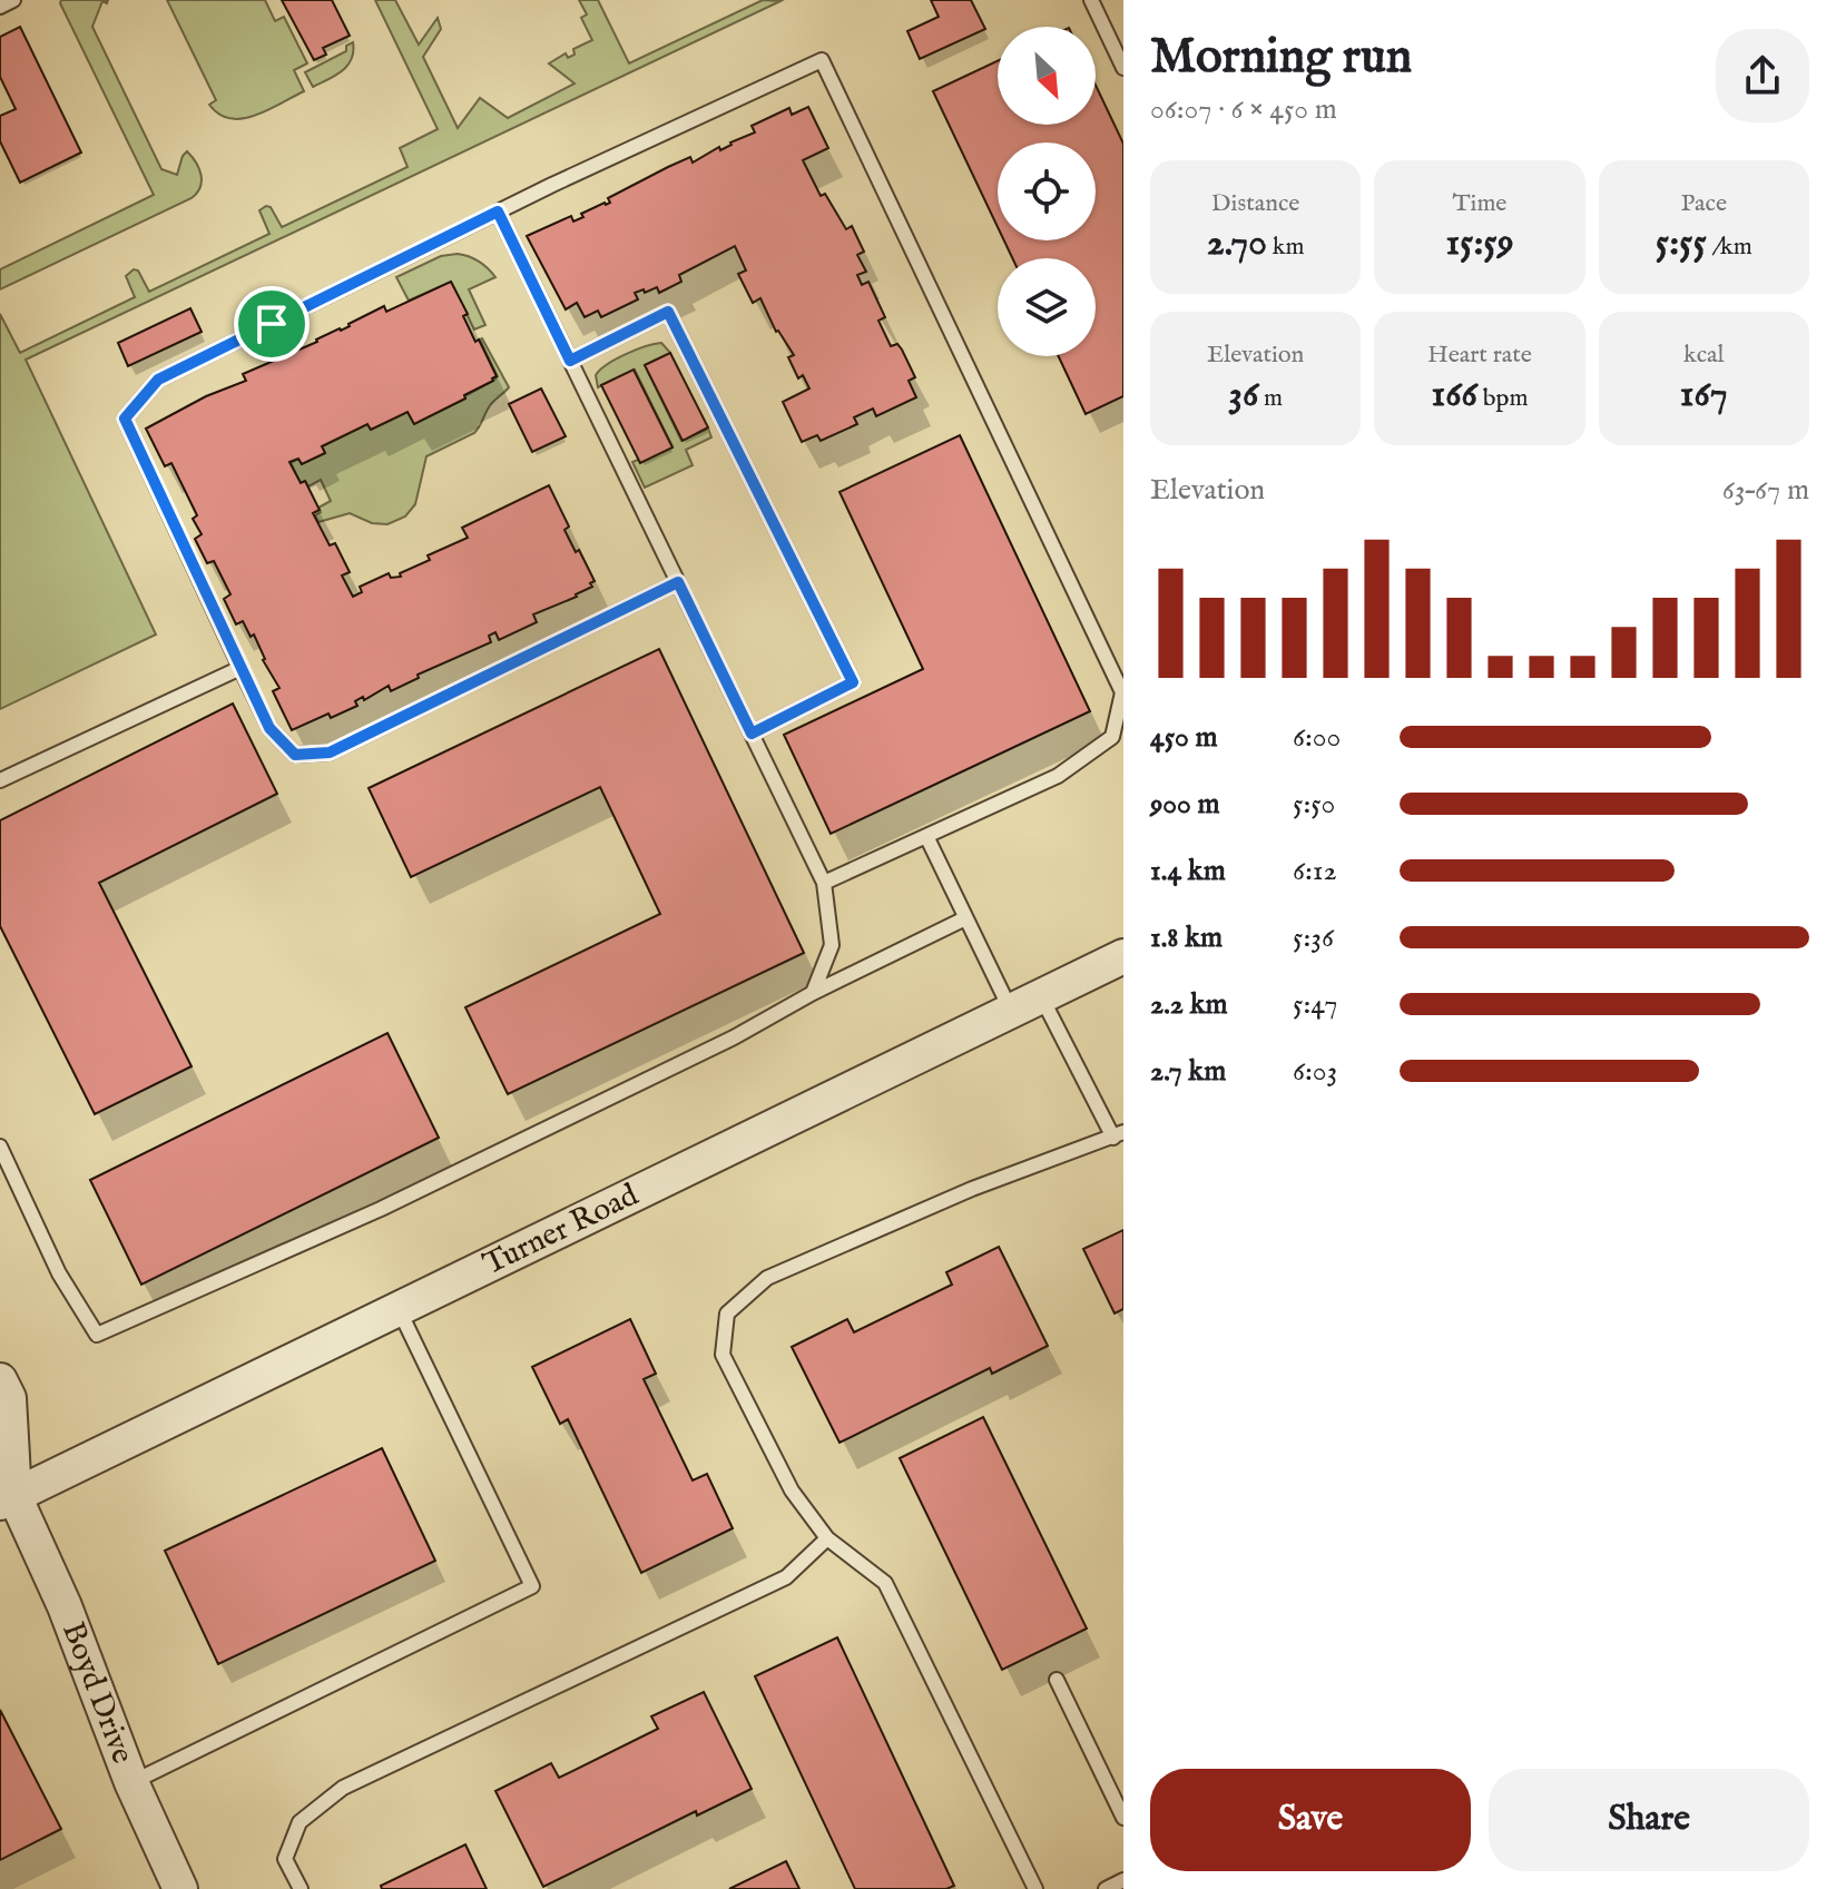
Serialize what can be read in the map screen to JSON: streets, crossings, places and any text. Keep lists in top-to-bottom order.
{
  "streets": {
    "street": ["Turner Road", "Boyd Drive"]
  },
  "crossings": [
    ["Turner Road", "Boyd Drive"]
  ],
  "north": "bottom right",
  "page": {
    "heading": ["Morning run", "06:07 · 6 × 450 m"],
    "stats": [
      ["Distance", "2.70 km"],
      ["Time", "15:59"],
      ["Pace", "5:55 /km"],
      ["Elevation", "36 m"],
      ["Heart rate", "166 bpm"],
      ["kcal", "167"]
    ],
    "chart": ["Elevation", "63–67 m"],
    "list": [
      {
        "name": "450 m",
        "note": "6:00"
      },
      {
        "name": "900 m",
        "note": "5:50"
      },
      {
        "name": "1.4 km",
        "note": "6:12"
      },
      {
        "name": "1.8 km",
        "note": "5:36"
      },
      {
        "name": "2.2 km",
        "note": "5:47"
      },
      {
        "name": "2.7 km",
        "note": "6:03"
      }
    ],
    "buttons": ["Save", "Share"]
  }
}
